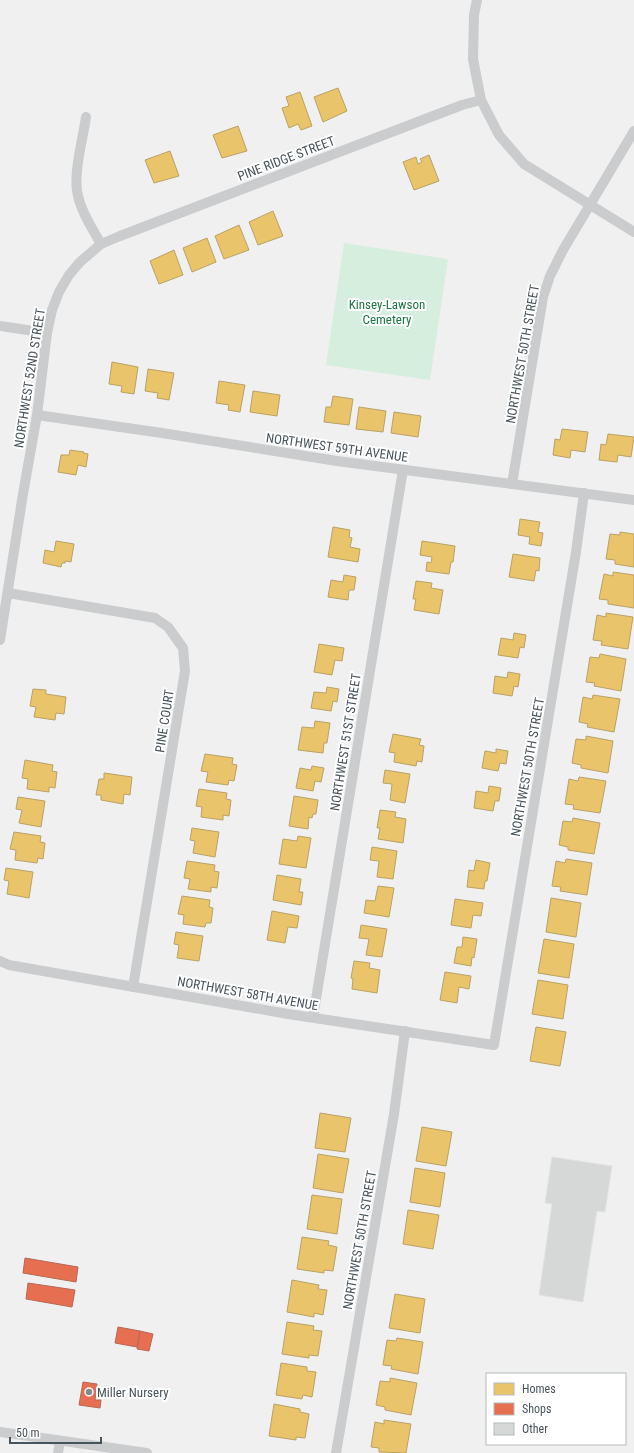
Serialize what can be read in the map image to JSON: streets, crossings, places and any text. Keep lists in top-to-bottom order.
{
  "streets": {
    "street": [
      "PINE RIDGE STREET",
      "NORTHWEST 50TH STREET",
      "NORTHWEST 52ND STREET",
      "NORTHWEST 59TH AVENUE",
      "PINE COURT",
      "NORTHWEST 51ST STREET",
      "NORTHWEST 58TH AVENUE"
    ]
  },
  "crossings": [
    ["PINE RIDGE STREET", "NORTHWEST 52ND STREET"],
    ["NORTHWEST 50TH STREET", "NORTHWEST 59TH AVENUE"],
    ["NORTHWEST 50TH STREET", "NORTHWEST 58TH AVENUE"],
    ["NORTHWEST 52ND STREET", "NORTHWEST 59TH AVENUE"],
    ["NORTHWEST 52ND STREET", "PINE COURT"],
    ["NORTHWEST 59TH AVENUE", "NORTHWEST 51ST STREET"],
    ["PINE COURT", "NORTHWEST 58TH AVENUE"],
    ["NORTHWEST 51ST STREET", "NORTHWEST 58TH AVENUE"]
  ],
  "parks": ["Kinsey-Lawson Cemetery"],
  "places": ["Miller Nursery"],
  "legend": ["Homes", "Shops", "Other"],
  "scale_bar": "50 m"
}
